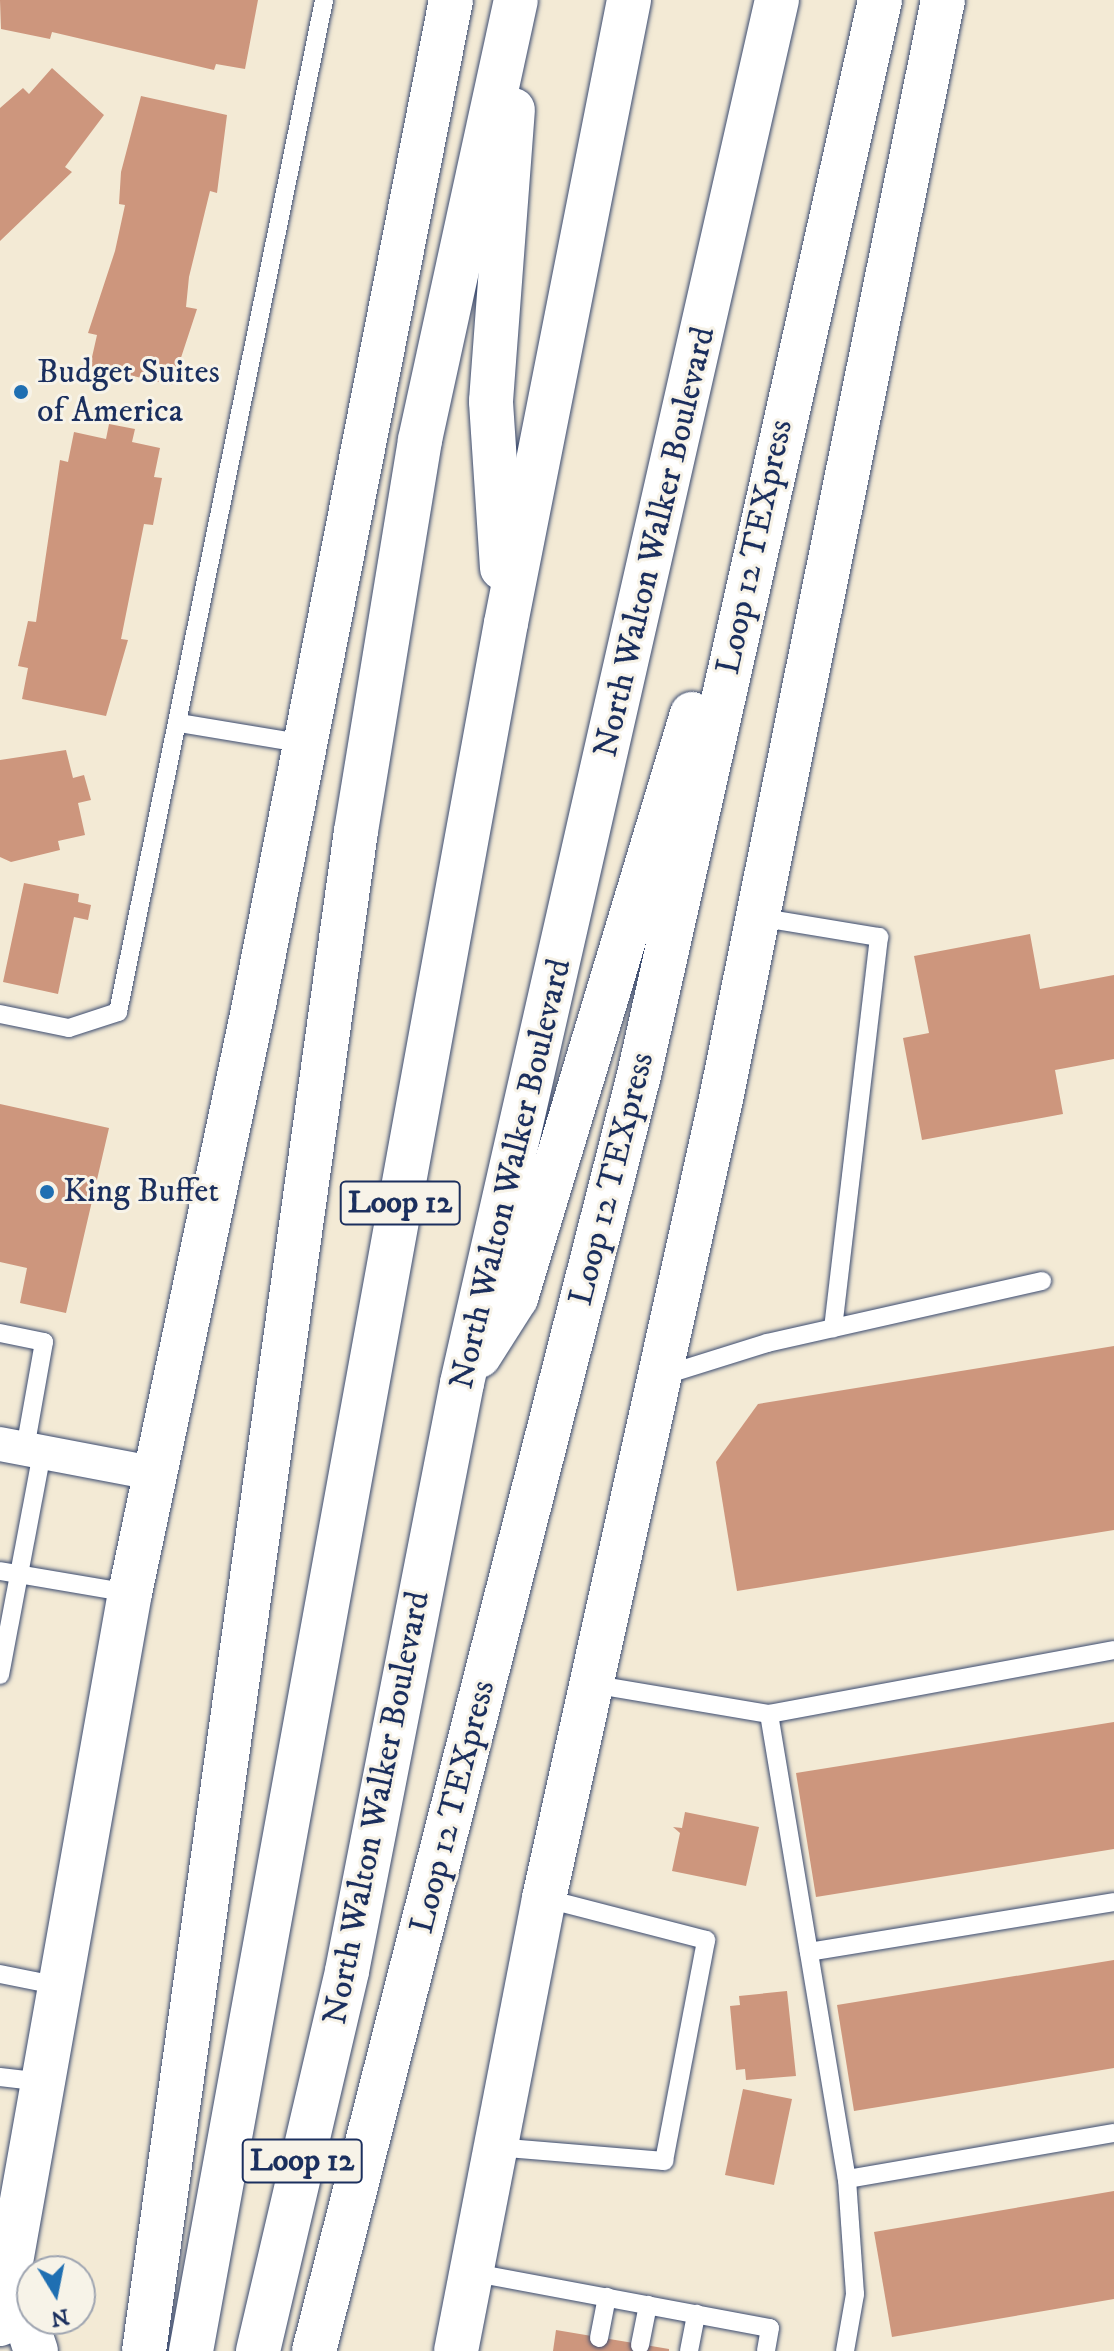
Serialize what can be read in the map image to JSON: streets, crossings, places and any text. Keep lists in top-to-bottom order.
{
  "streets": {
    "main road": ["North Walton Walker Boulevard", "Loop 12 TEXpress", "Loop 12"]
  },
  "places": ["Budget Suites of America", "King Buffet"],
  "north": "bottom"
}
